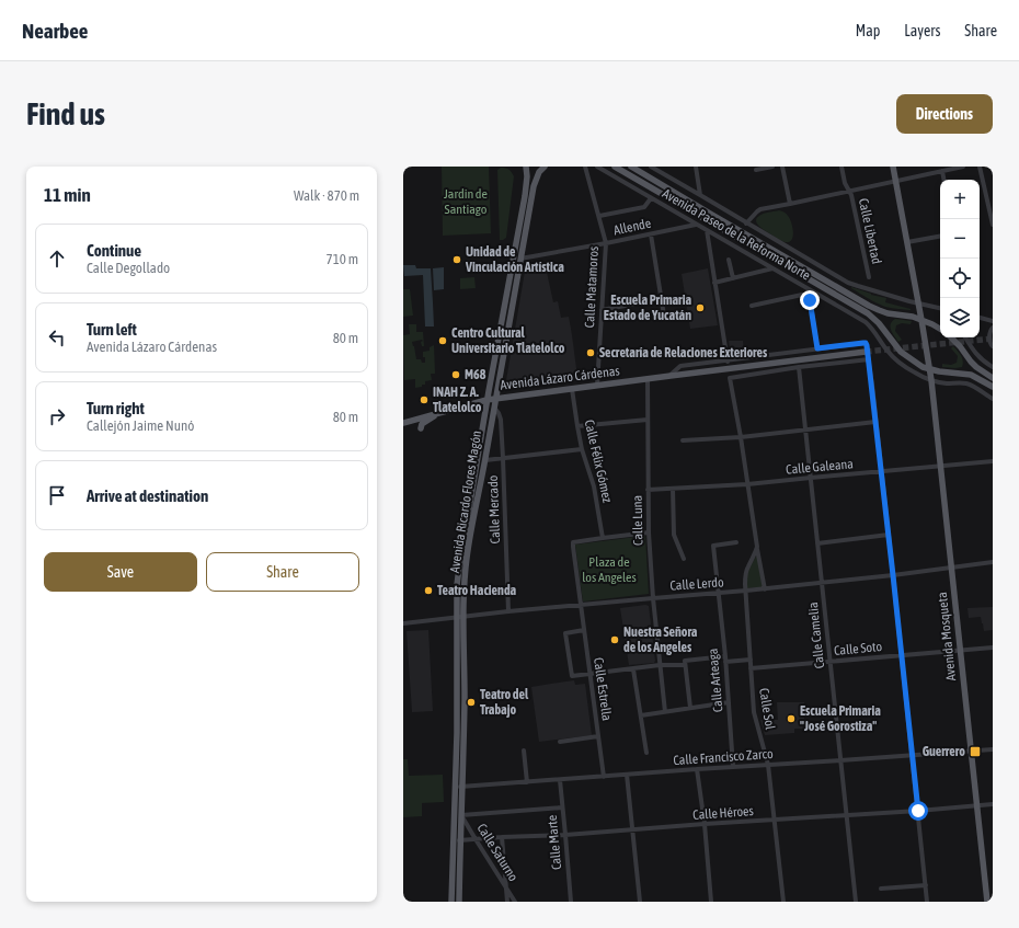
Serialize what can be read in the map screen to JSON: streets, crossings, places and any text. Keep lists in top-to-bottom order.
{
  "streets": {
    "main road": [
      "Avenida Paseo de la Reforma Norte",
      "Avenida Lázaro Cárdenas",
      "Avenida Ricardo Flores Magón",
      "Avenida Mosqueta"
    ],
    "street": [
      "Allende",
      "Calle Libertad",
      "Calle Matamoros",
      "Calle Félix Gómez",
      "Calle Galeana",
      "Calle Mercado",
      "Calle Luna",
      "Calle Lerdo",
      "Calle Camelia",
      "Calle Soto",
      "Calle Arteaga",
      "Calle Estrella",
      "Calle Sol",
      "Calle Francisco Zarco",
      "Calle Héroes",
      "Calle Marte",
      "Calle Saturno"
    ]
  },
  "crossings": [
    ["Allende", "Avenida Paseo de la Reforma Norte"],
    ["Allende", "Calle Matamoros"],
    ["Allende", "Avenida Ricardo Flores Magón"],
    ["Avenida Paseo de la Reforma Norte", "Avenida Mosqueta"],
    ["Calle Matamoros", "Avenida Lázaro Cárdenas"],
    ["Avenida Lázaro Cárdenas", "Calle Félix Gómez"],
    ["Avenida Lázaro Cárdenas", "Avenida Ricardo Flores Magón"],
    ["Avenida Lázaro Cárdenas", "Calle Luna"],
    ["Calle Félix Gómez", "Calle Estrella"],
    ["Calle Galeana", "Calle Luna"],
    ["Calle Galeana", "Calle Camelia"],
    ["Calle Galeana", "Avenida Mosqueta"],
    ["Avenida Ricardo Flores Magón", "Calle Mercado"],
    ["Avenida Ricardo Flores Magón", "Calle Lerdo"],
    ["Avenida Ricardo Flores Magón", "Calle Francisco Zarco"],
    ["Avenida Ricardo Flores Magón", "Calle Héroes"],
    ["Avenida Ricardo Flores Magón", "Calle Saturno"],
    ["Calle Mercado", "Calle Lerdo"],
    ["Calle Luna", "Calle Lerdo"],
    ["Calle Lerdo", "Calle Camelia"],
    ["Calle Lerdo", "Avenida Mosqueta"],
    ["Calle Lerdo", "Calle Arteaga"],
    ["Calle Lerdo", "Calle Estrella"],
    ["Calle Lerdo", "Calle Sol"],
    ["Calle Camelia", "Calle Soto"],
    ["Calle Camelia", "Calle Francisco Zarco"],
    ["Calle Camelia", "Calle Héroes"],
    ["Avenida Mosqueta", "Calle Soto"],
    ["Avenida Mosqueta", "Calle Francisco Zarco"],
    ["Avenida Mosqueta", "Calle Héroes"],
    ["Calle Soto", "Calle Sol"],
    ["Calle Arteaga", "Calle Francisco Zarco"],
    ["Calle Estrella", "Calle Francisco Zarco"],
    ["Calle Sol", "Calle Francisco Zarco"],
    ["Calle Sol", "Calle Héroes"],
    ["Calle Francisco Zarco", "Calle Marte"],
    ["Calle Héroes", "Calle Marte"],
    ["Calle Héroes", "Calle Saturno"]
  ],
  "parks": ["Jardin de Santiago", "Plaza de los Angeles"],
  "places": {
    "other": [
      "Unidad de Vinculación Artística",
      "Escuela Primaria Estado de Yucatán",
      "Centro Cultural Universitario Tlatelolco",
      "Secretaría de Relaciones Exteriores",
      "M68",
      "INAH Z. A. Tlatelolco",
      "Teatro Hacienda",
      "Nuestra Señora de los Angeles",
      "Teatro del Trabajo",
      "Escuela Primaria \"José Gorostiza\""
    ],
    "transit": ["Guerrero"]
  },
  "page": {
    "header": "Nearbee",
    "nav": ["Map", "Layers", "Share"],
    "buttons": [
      "Directions",
      ["Save", "Share"]
    ],
    "title": "Find us",
    "heading": ["11 min", "Walk · 870 m"],
    "map_buttons": ["+", "−"],
    "list": [
      ["Continue", "Calle Degollado", "710 m"],
      ["Turn left", "Avenida Lázaro Cárdenas", "80 m"],
      ["Turn right", "Callejón Jaime Nunó", "80 m"],
      "Arrive at destination"
    ]
  }
}
